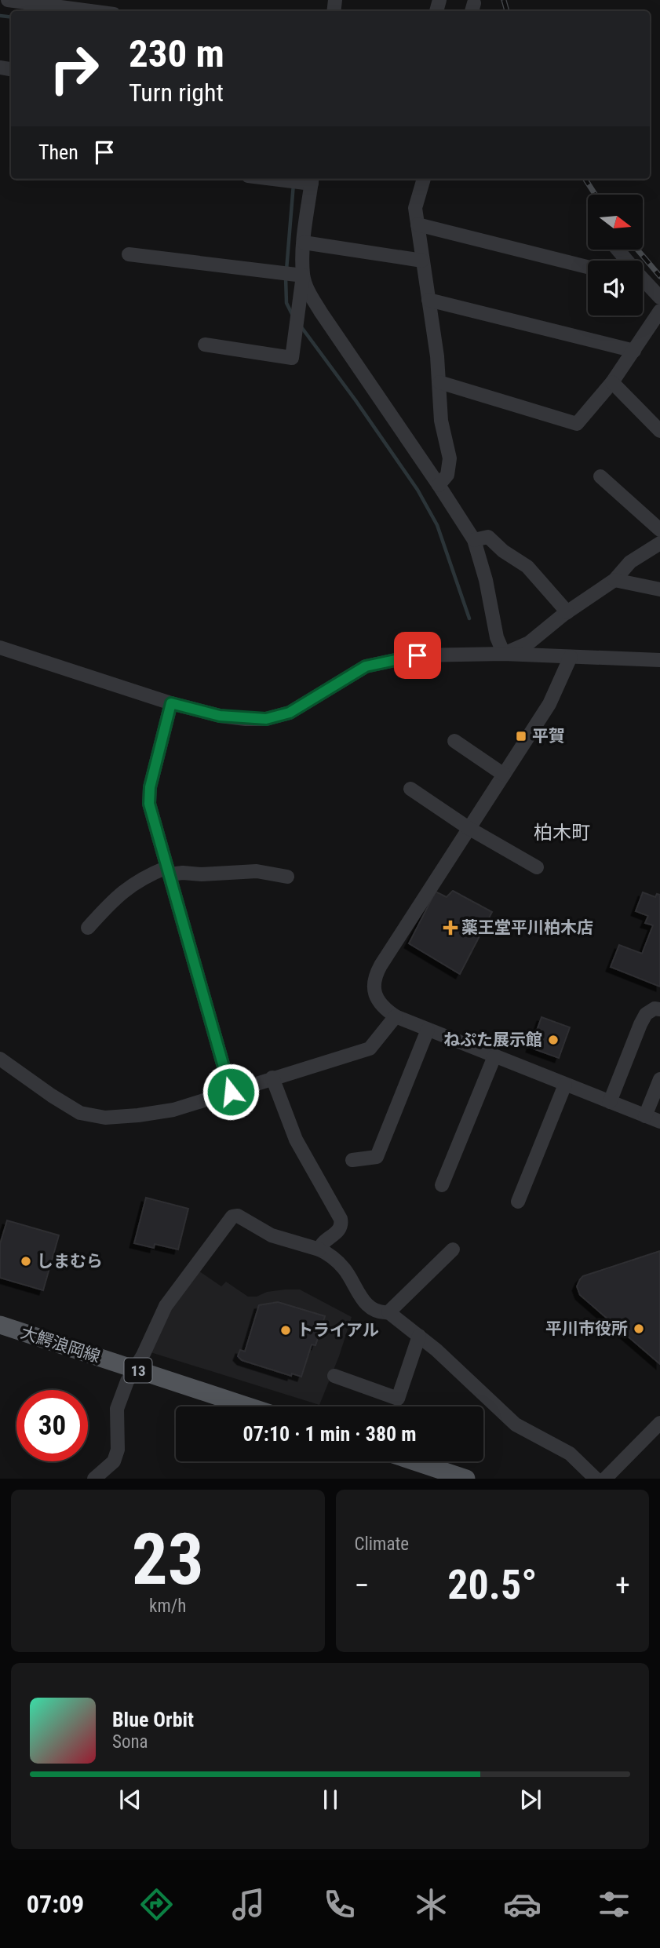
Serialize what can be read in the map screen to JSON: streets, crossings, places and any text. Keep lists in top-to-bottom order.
{
  "streets": {
    "main road": ["大鰐浪岡線", "13"]
  },
  "districts": ["柏木町"],
  "places": {
    "transit": ["平賀"],
    "health": ["薬王堂平川柏木店"],
    "other": [
      "ねぷた展示館",
      "しまむら",
      "平川市役所",
      "トライアル"
    ]
  },
  "north": "right",
  "page": {
    "turn": ["230 m", "Turn right"],
    "then": "Then",
    "limit": "30",
    "trip": "07:10 · 1 min · 380 m",
    "tile": [
      ["23", "km/h"],
      "Climate"
    ],
    "heat": ["−", "20.5°", "+"],
    "song": ["Blue Orbit", "Sona"],
    "tabs": "07:09"
  }
}
